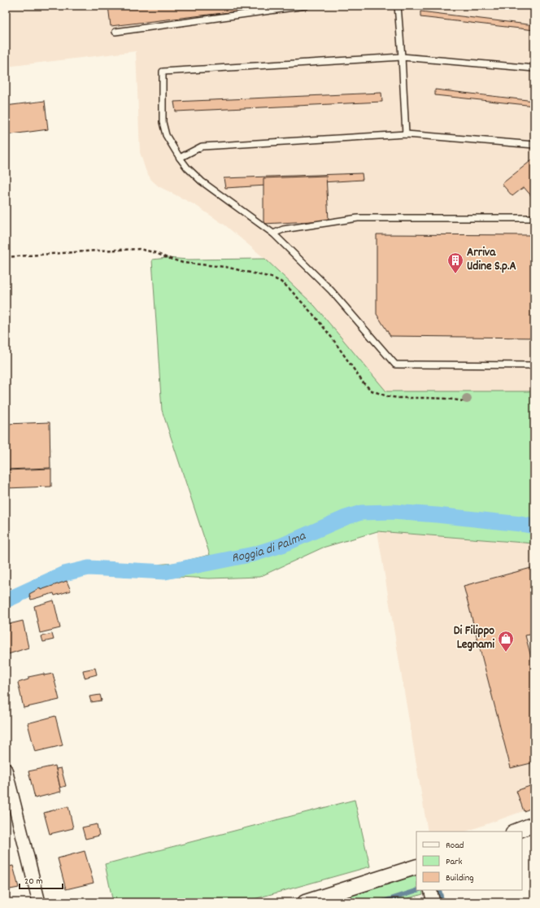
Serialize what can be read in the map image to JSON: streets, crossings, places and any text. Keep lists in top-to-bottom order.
{
  "water": ["Roggia di Palma"],
  "places": {
    "building": ["Arriva Udine S.p.A"],
    "shop": ["Di Filippo Legnami"]
  },
  "legend": ["Road", "Park", "Building"],
  "scale_bar": "20 m"
}
